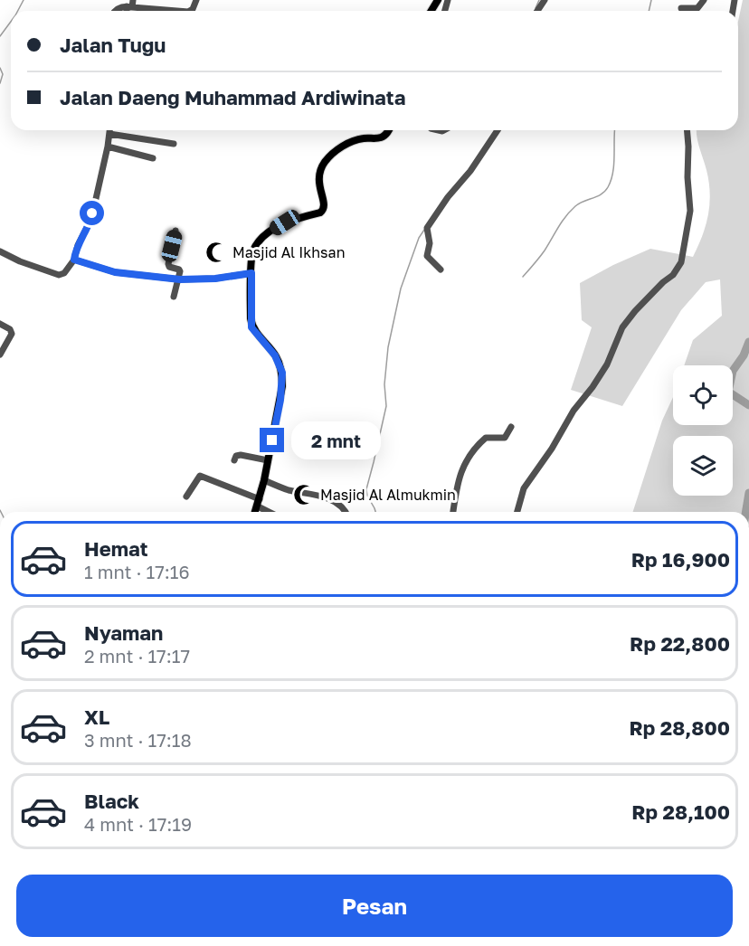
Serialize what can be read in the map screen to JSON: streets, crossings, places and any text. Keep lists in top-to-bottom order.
{
  "places": {
    "mosque": ["Masjid Al Ikhsan", "Masjid Al Almukmin"]
  },
  "page": {
    "banner": ["Jalan Tugu", "Jalan Daeng Muhammad Ardiwinata"],
    "bubble": "2 mnt",
    "list": [
      {
        "name": "Hemat",
        "note": "1 mnt · 17:16",
        "value": "Rp 16,900"
      },
      {
        "name": "Nyaman",
        "note": "2 mnt · 17:17",
        "value": "Rp 22,800"
      },
      {
        "name": "XL",
        "note": "3 mnt · 17:18",
        "value": "Rp 28,800"
      },
      {
        "name": "Black",
        "note": "4 mnt · 17:19",
        "value": "Rp 28,100"
      }
    ],
    "buttons": "Pesan"
  }
}
